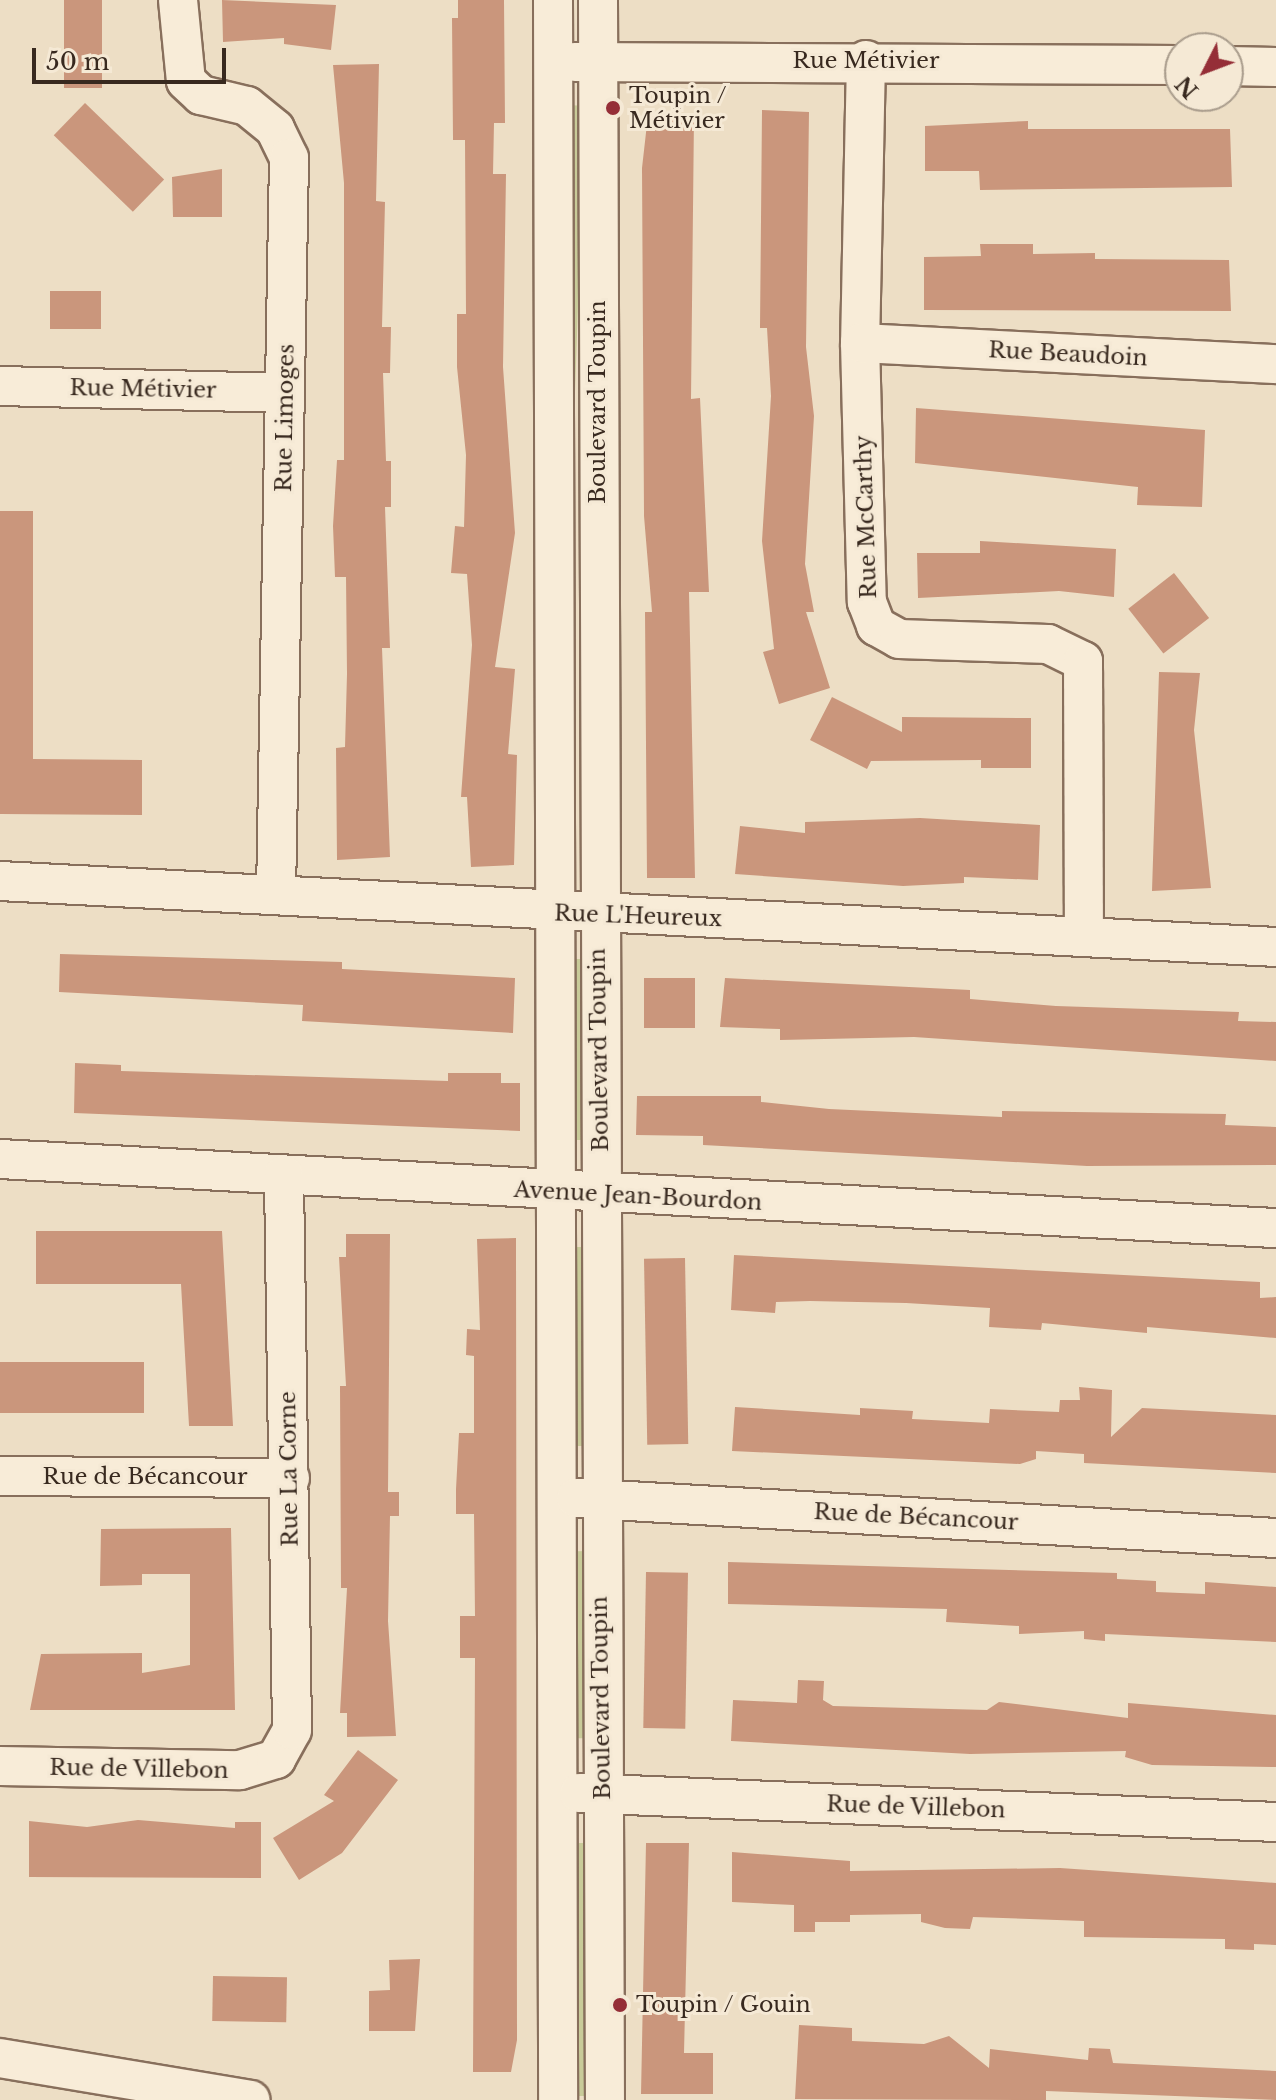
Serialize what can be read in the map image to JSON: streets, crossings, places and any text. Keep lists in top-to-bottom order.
{
  "streets": {
    "street": [
      "Rue Métivier",
      "Rue Beaudoin",
      "Boulevard Toupin",
      "Rue Limoges",
      "Rue McCarthy",
      "Rue L'Heureux",
      "Avenue Jean-Bourdon",
      "Rue La Corne",
      "Rue de Bécancour",
      "Rue de Villebon"
    ]
  },
  "crossings": [
    ["Rue Métivier", "Boulevard Toupin"],
    ["Rue Métivier", "Rue Limoges"],
    ["Rue Métivier", "Rue McCarthy"],
    ["Rue Beaudoin", "Rue McCarthy"],
    ["Boulevard Toupin", "Rue L'Heureux"],
    ["Boulevard Toupin", "Avenue Jean-Bourdon"],
    ["Boulevard Toupin", "Rue de Bécancour"],
    ["Boulevard Toupin", "Rue de Villebon"],
    ["Rue Limoges", "Rue L'Heureux"],
    ["Rue McCarthy", "Rue L'Heureux"],
    ["Avenue Jean-Bourdon", "Rue La Corne"],
    ["Rue La Corne", "Rue de Bécancour"],
    ["Rue La Corne", "Rue de Villebon"]
  ],
  "places": ["Toupin / Métivier", "Toupin / Gouin"],
  "scale_bar": "50 m",
  "north": "bottom left"
}
